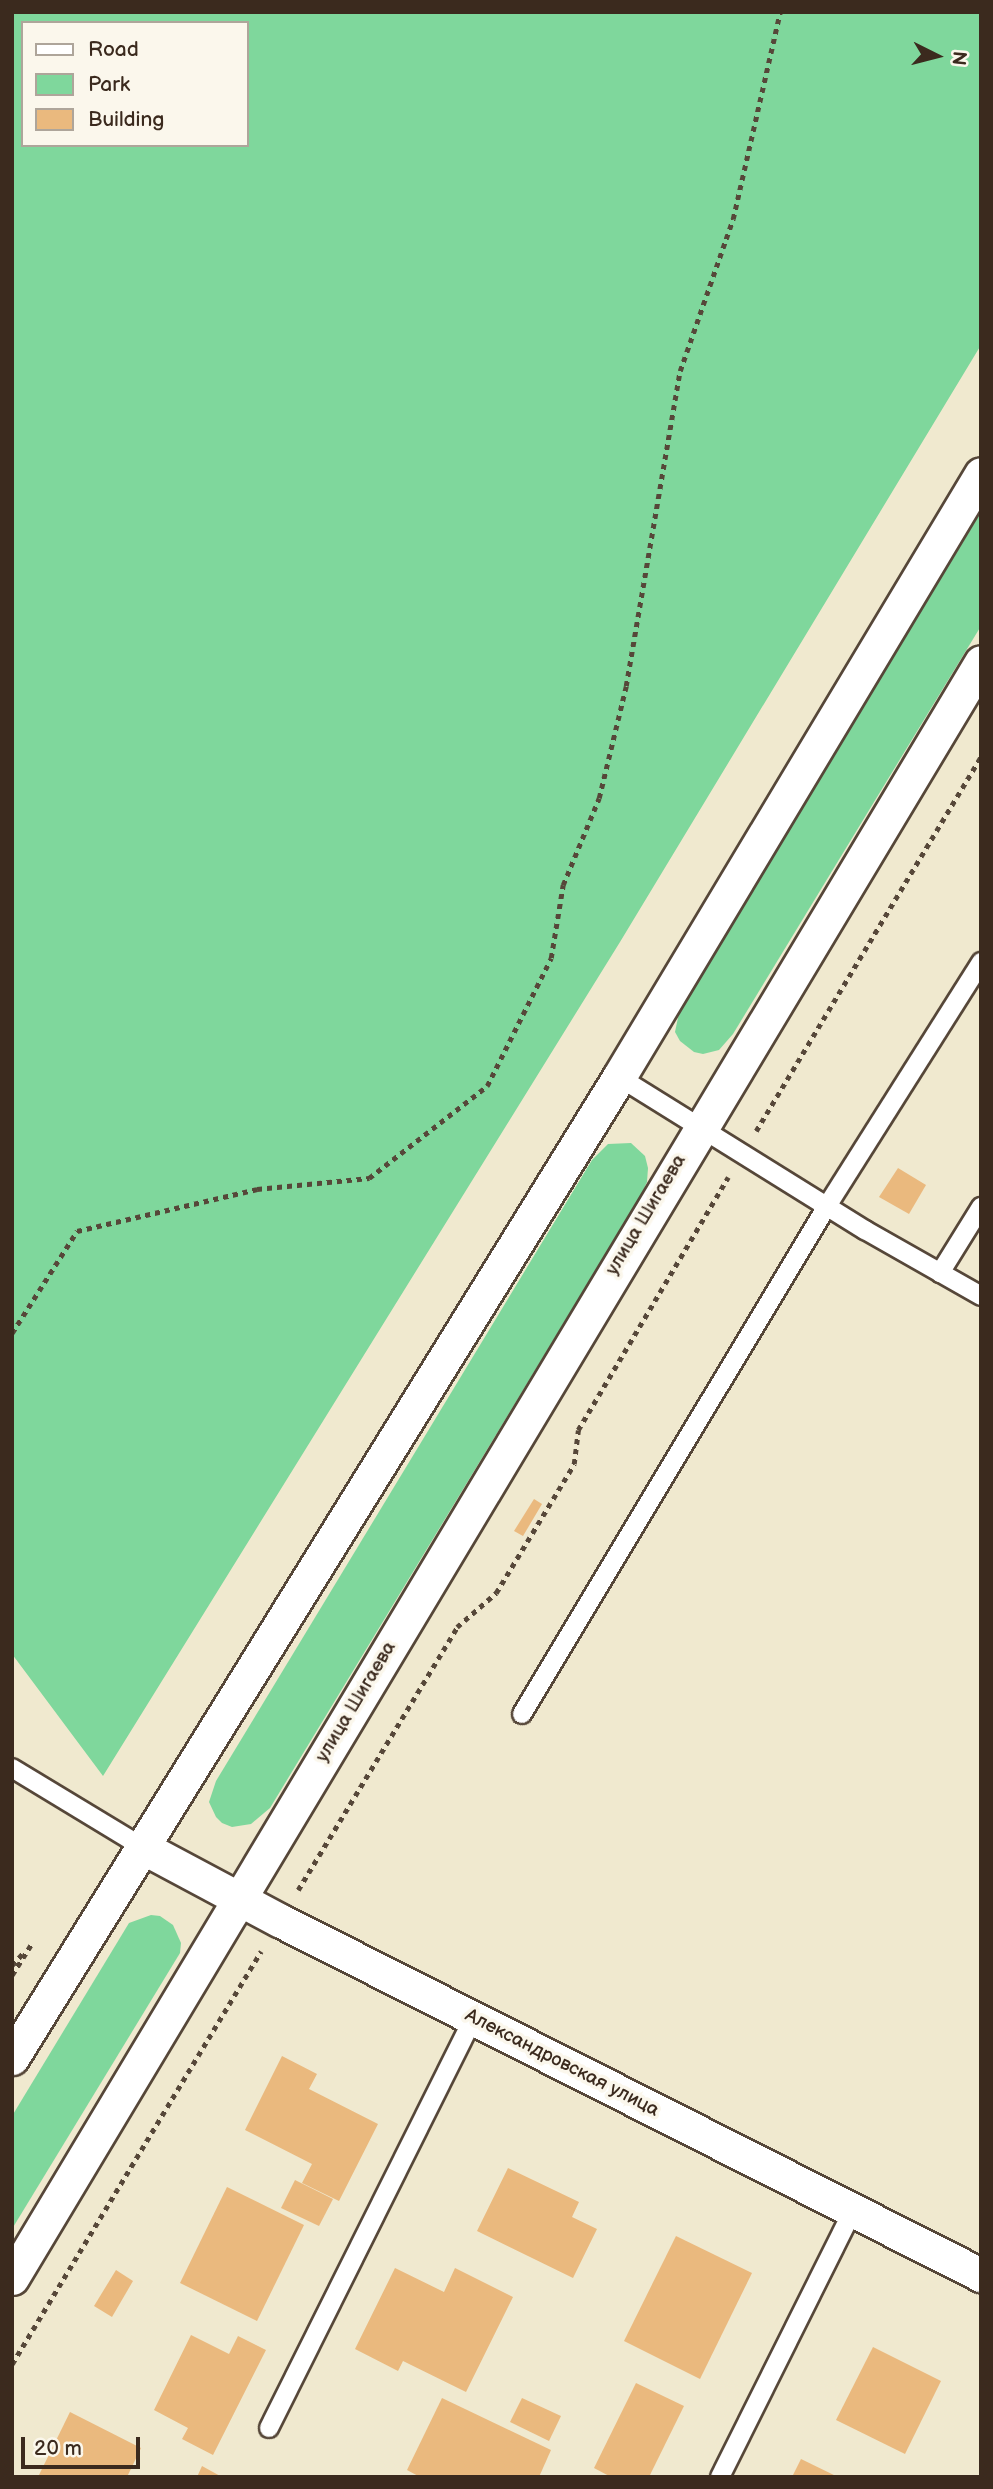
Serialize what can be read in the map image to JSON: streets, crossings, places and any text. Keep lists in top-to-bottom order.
{
  "streets": {
    "street": ["улица Шигаева", "Александровская улица"]
  },
  "crossings": [
    ["улица Шигаева", "Александровская улица"]
  ],
  "legend": ["Road", "Park", "Building"],
  "scale_bar": "20 m",
  "north": "right"
}
